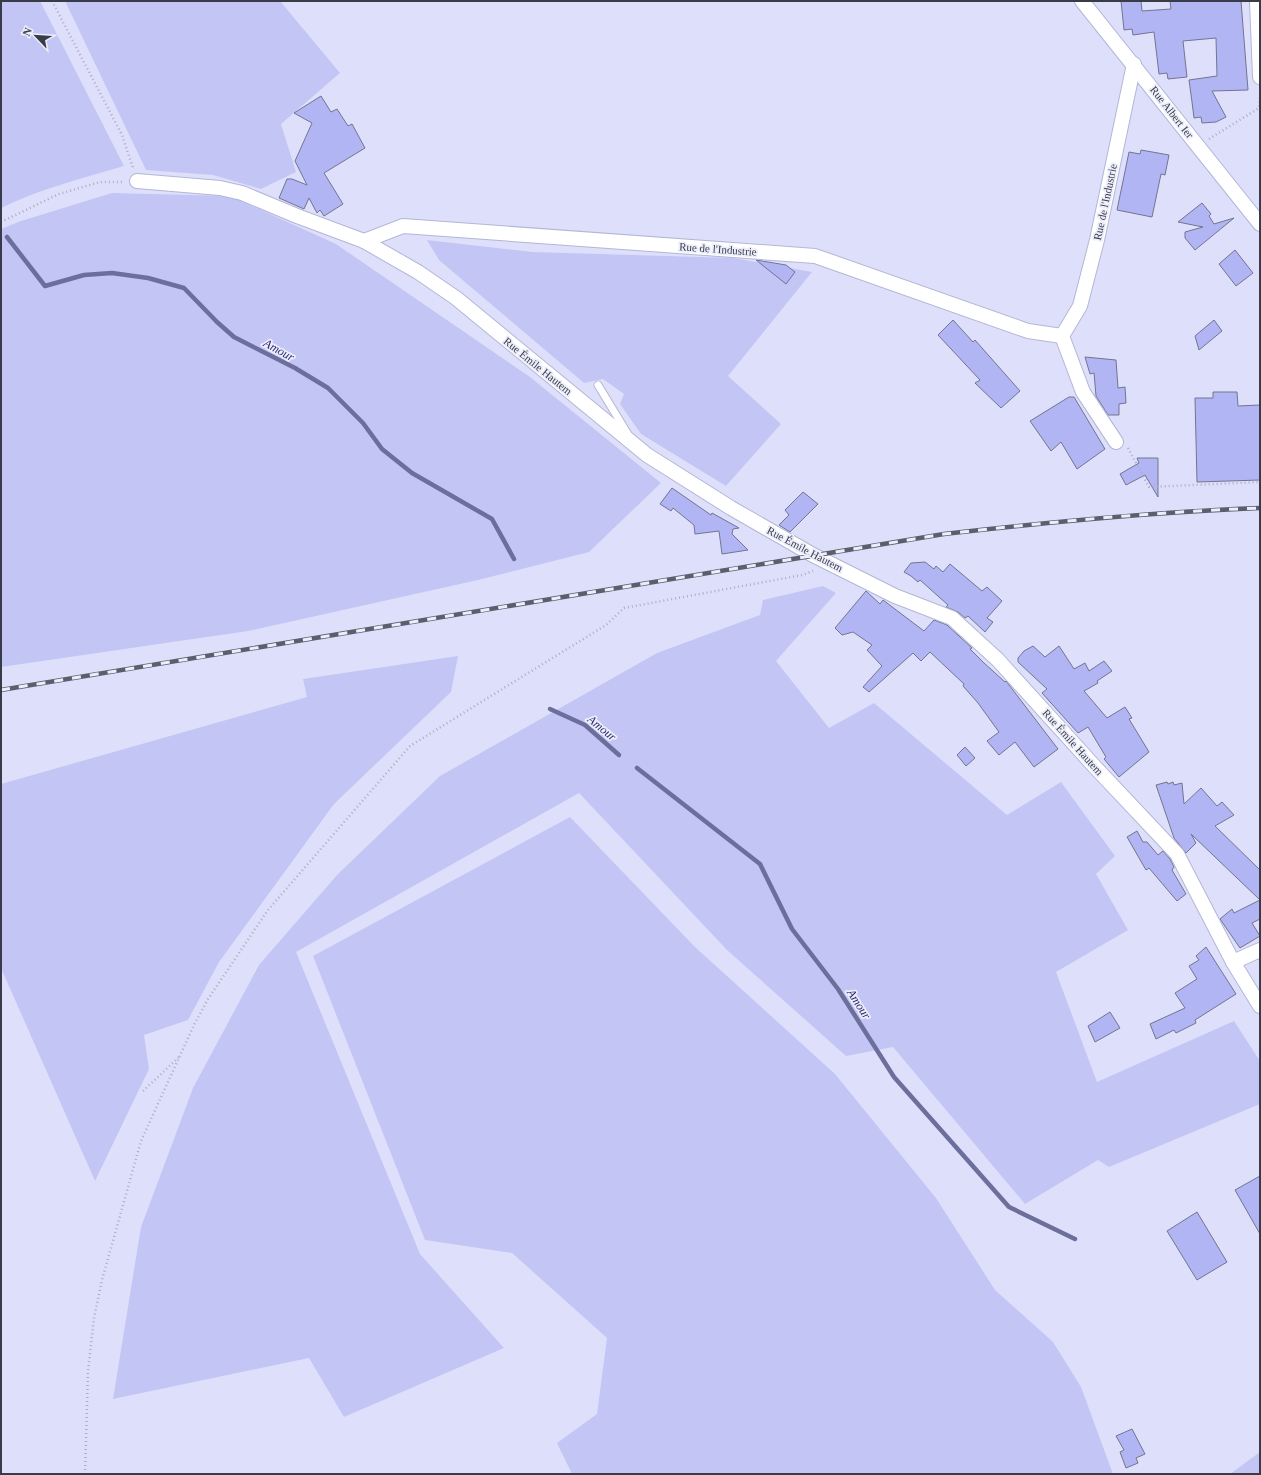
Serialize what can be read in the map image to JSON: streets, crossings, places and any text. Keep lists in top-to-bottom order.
{
  "streets": {
    "street": ["Rue Albert Ier", "Rue de l'Industrie", "Rue Émile Hautem"]
  },
  "crossings": [
    ["Rue Albert Ier", "Rue de l'Industrie"],
    ["Rue de l'Industrie", "Rue Émile Hautem"]
  ],
  "water": ["Amour"],
  "north": "top left"
}
